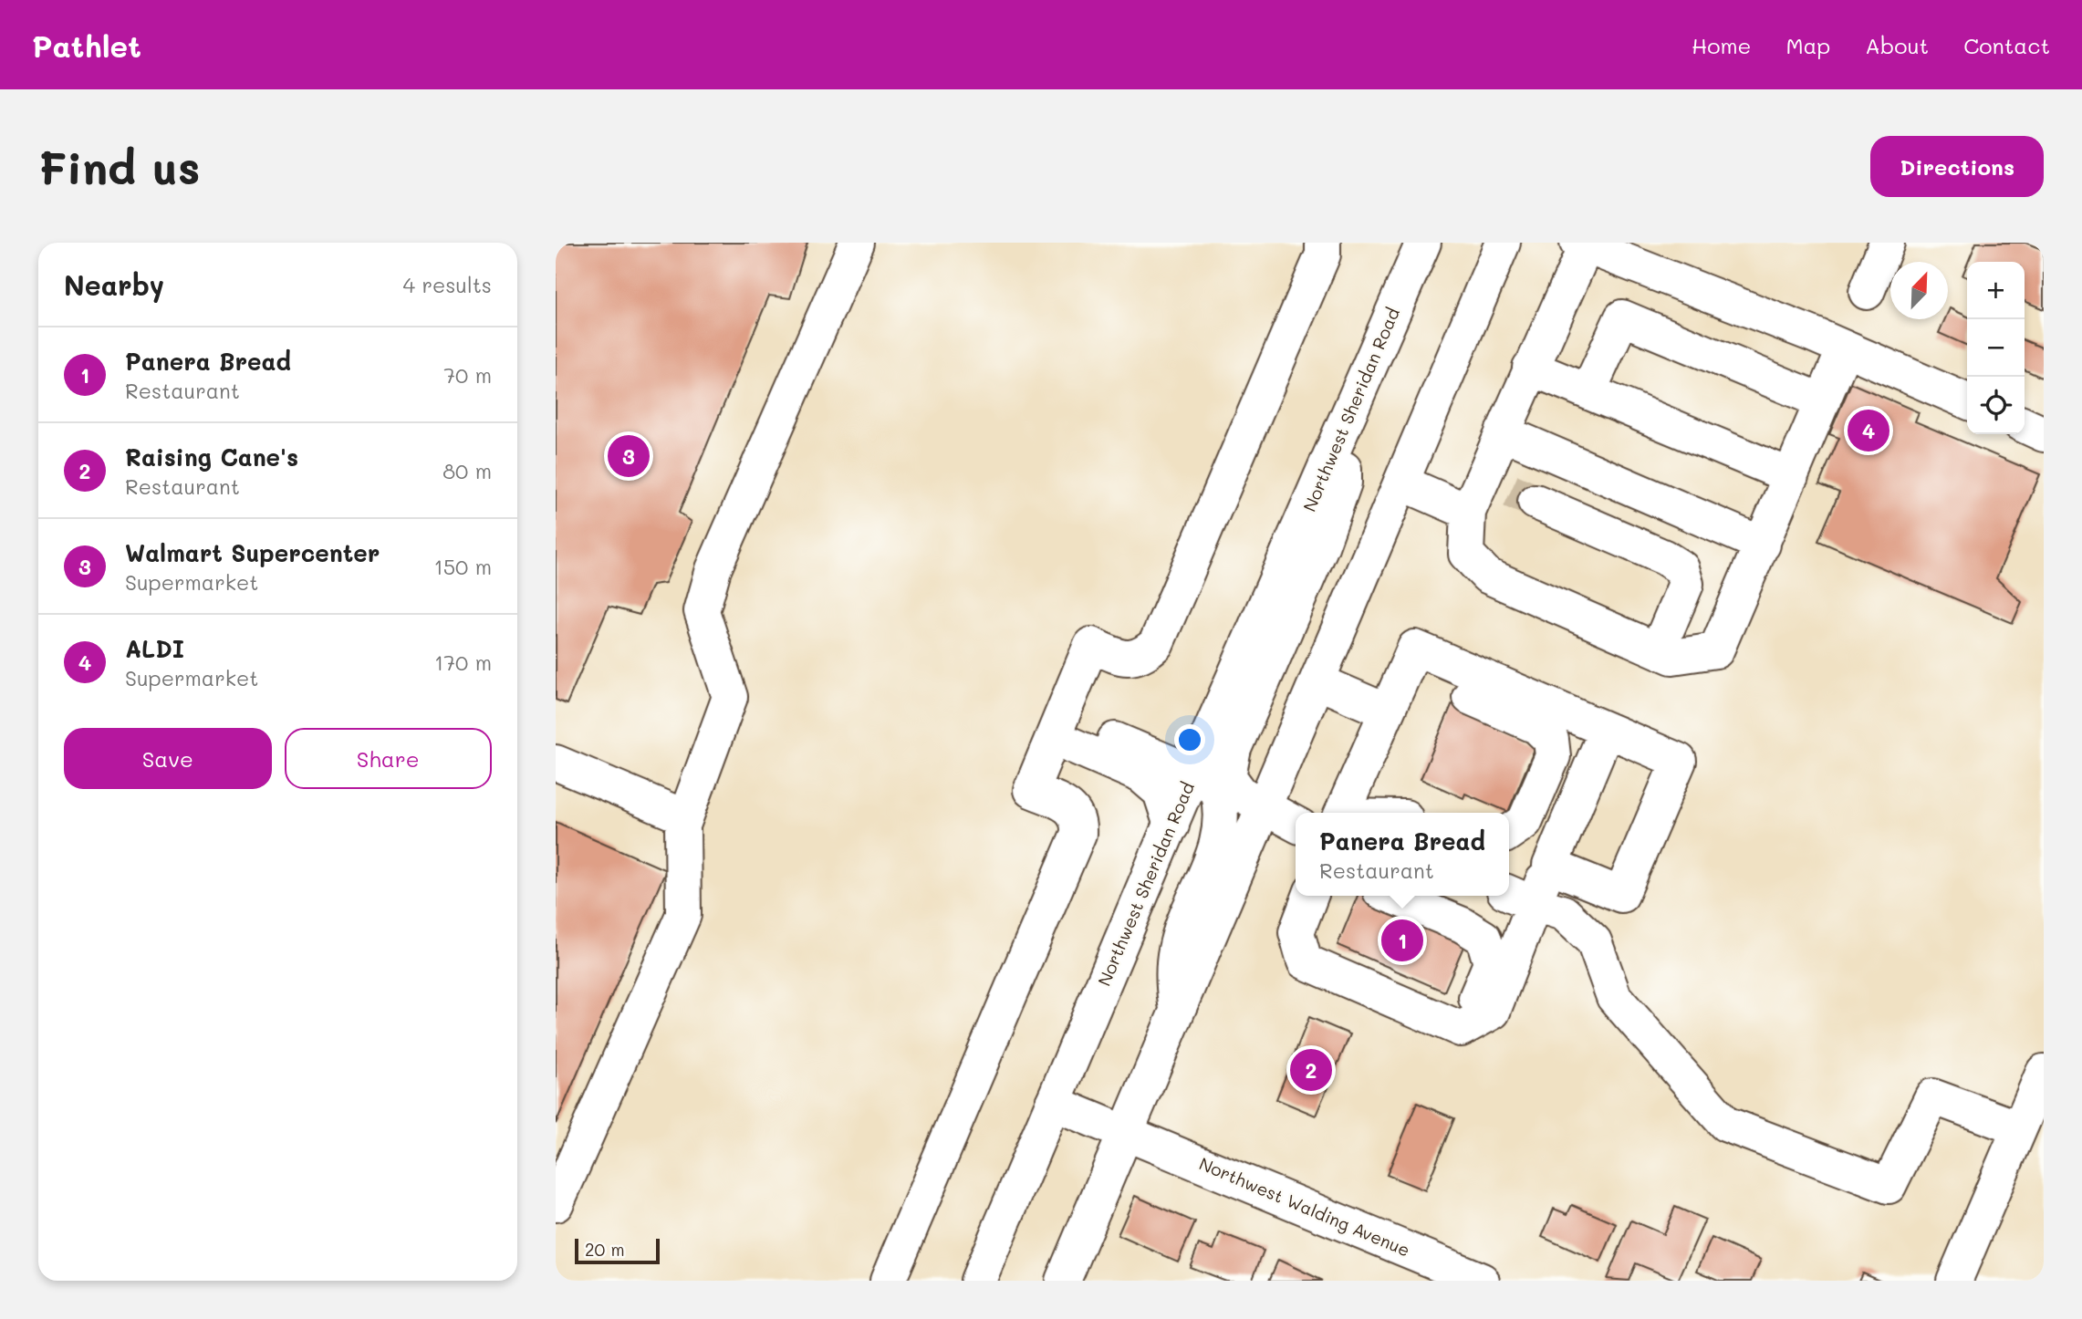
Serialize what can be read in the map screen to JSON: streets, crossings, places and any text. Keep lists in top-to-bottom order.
{
  "streets": {
    "main road": ["Northwest Sheridan Road", "Northwest Walding Avenue"]
  },
  "crossings": [
    ["Northwest Sheridan Road", "Northwest Walding Avenue"]
  ],
  "scale_bar": "20 m",
  "north": "top right",
  "page": {
    "header": "Pathlet",
    "nav": [
      "Home",
      "Map",
      "About",
      "Contact"
    ],
    "buttons": [
      "Directions",
      ["Save", "Share"]
    ],
    "title": "Find us",
    "heading": ["Nearby", "4 results"],
    "map_buttons": ["+", "−"],
    "list": [
      {
        "mark": "1",
        "name": "Panera Bread",
        "note": "Restaurant",
        "value": "70 m"
      },
      {
        "mark": "2",
        "name": "Raising Cane's",
        "note": "Restaurant",
        "value": "80 m"
      },
      {
        "mark": "3",
        "name": "Walmart Supercenter",
        "note": "Supermarket",
        "value": "150 m"
      },
      {
        "mark": "4",
        "name": "ALDI",
        "note": "Supermarket",
        "value": "170 m"
      }
    ],
    "pins": [
      "4",
      "3",
      "1",
      "2"
    ],
    "popup": ["Panera Bread", "Restaurant"],
    "scale": "20 m"
  }
}
